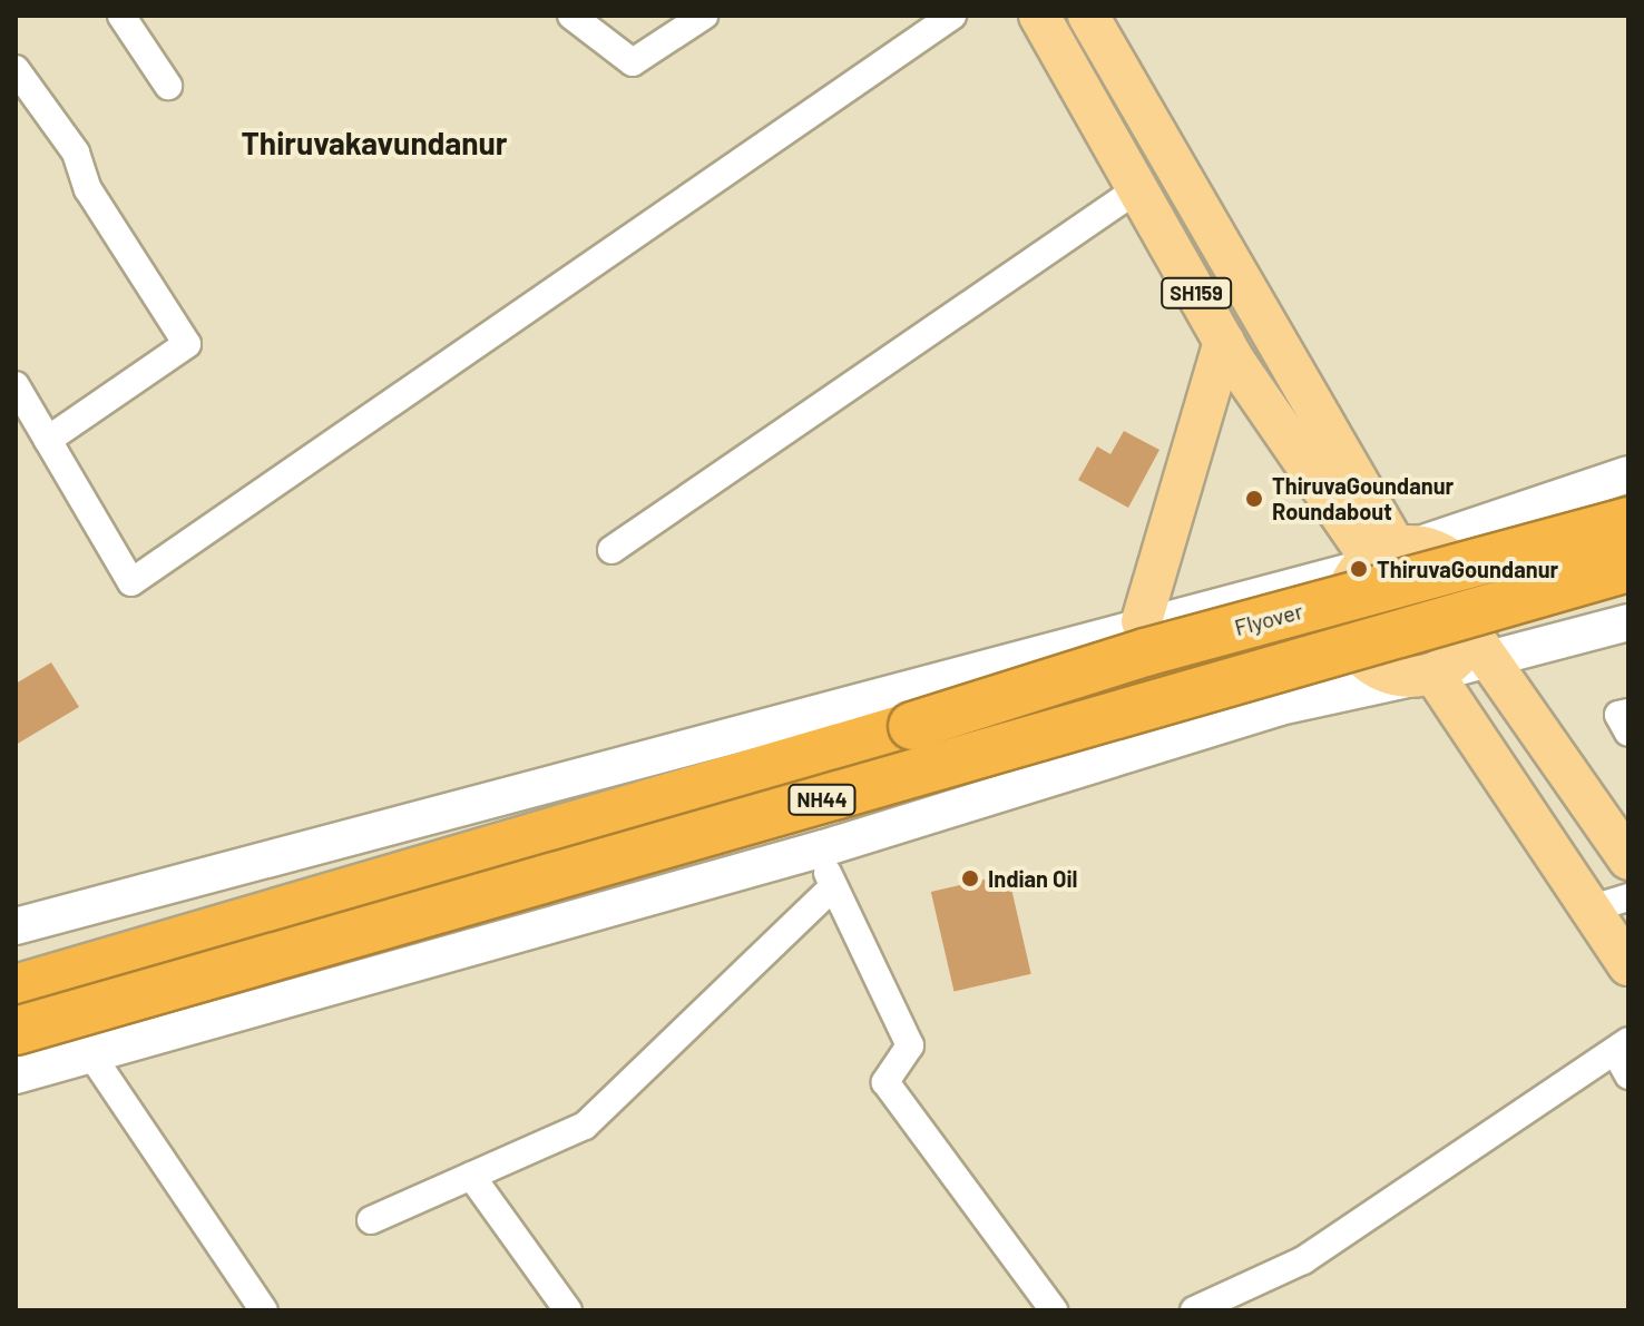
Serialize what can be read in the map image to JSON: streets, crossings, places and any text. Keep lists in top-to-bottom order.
{
  "streets": {
    "highway": ["Flyover", "NH44"],
    "main road": ["SH159"]
  },
  "districts": ["Thiruvakavundanur"],
  "places": ["ThiruvaGoundanur Roundabout", "ThiruvaGoundanur", "Indian Oil"]
}
